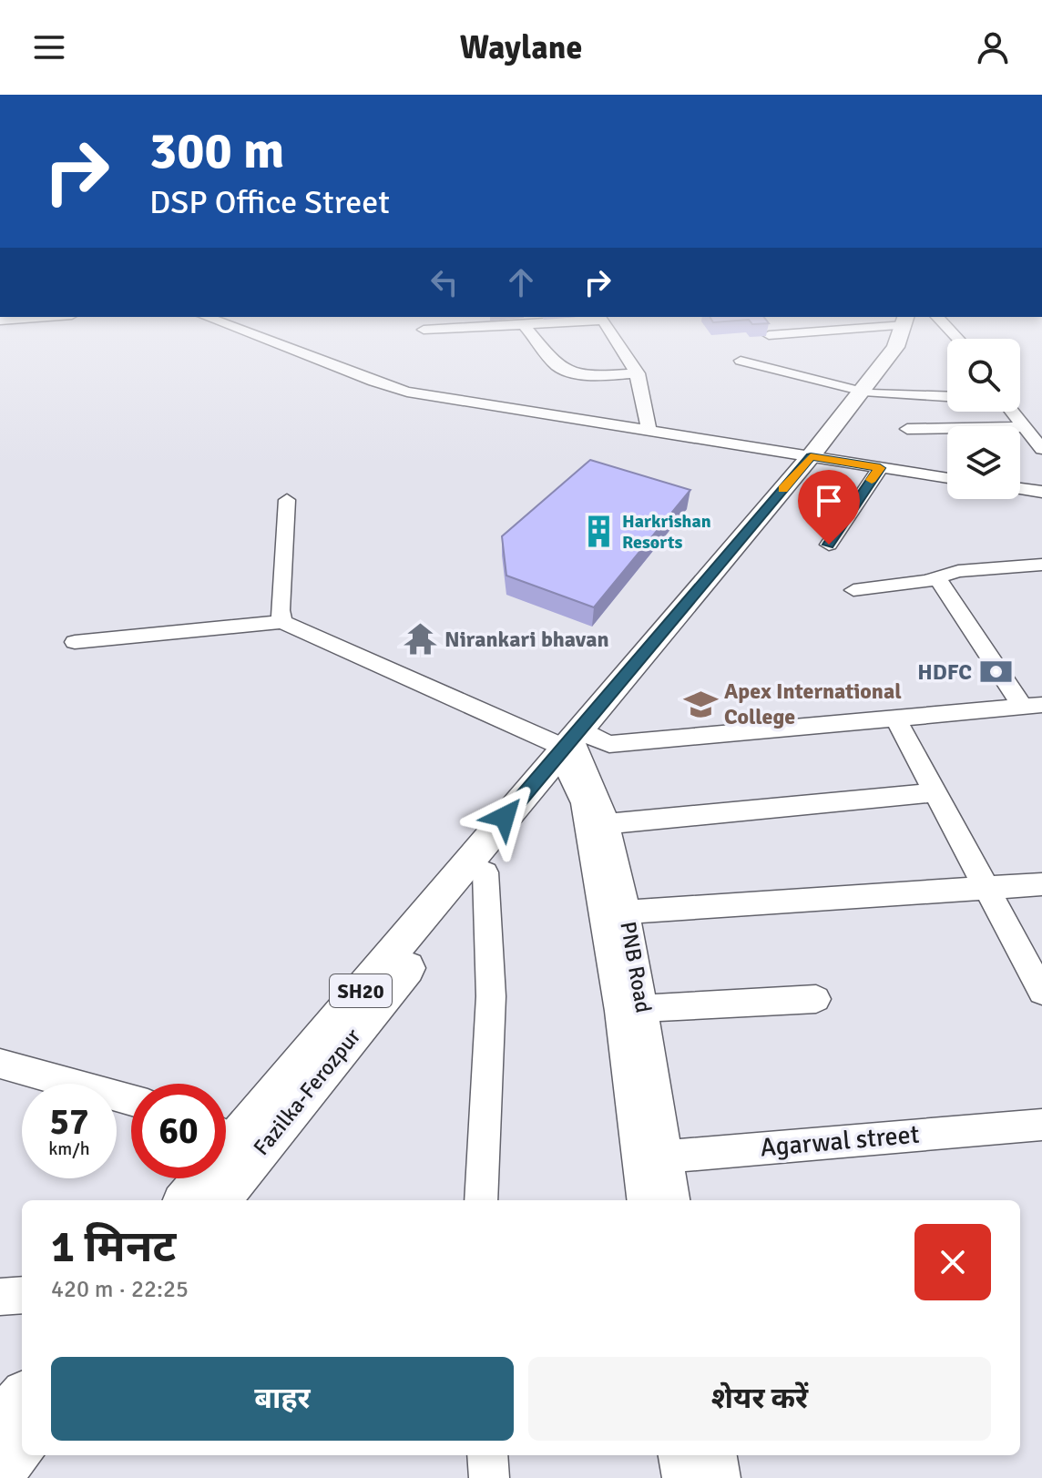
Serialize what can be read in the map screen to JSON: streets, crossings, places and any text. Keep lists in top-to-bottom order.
{
  "streets": {
    "main road": ["SH20", "Fazilka-Ferozpur"],
    "street": ["PNB Road", "Agarwal street"]
  },
  "crossings": [
    ["PNB Road", "Fazilka-Ferozpur"],
    ["PNB Road", "Agarwal street"]
  ],
  "places": {
    "building": ["Harkrishan Resorts"],
    "temple": ["Nirankari bhavan"],
    "bank": ["HDFC"],
    "school or university": ["Apex International College"]
  },
  "page": {
    "header": "Waylane",
    "turn": ["300 m", "DSP Office Street"],
    "speed": "57 km/h",
    "limit": "60",
    "heading": ["1 मिनट", "420 m · 22:25"],
    "buttons": ["बाहर", "शेयर करें"]
  }
}
